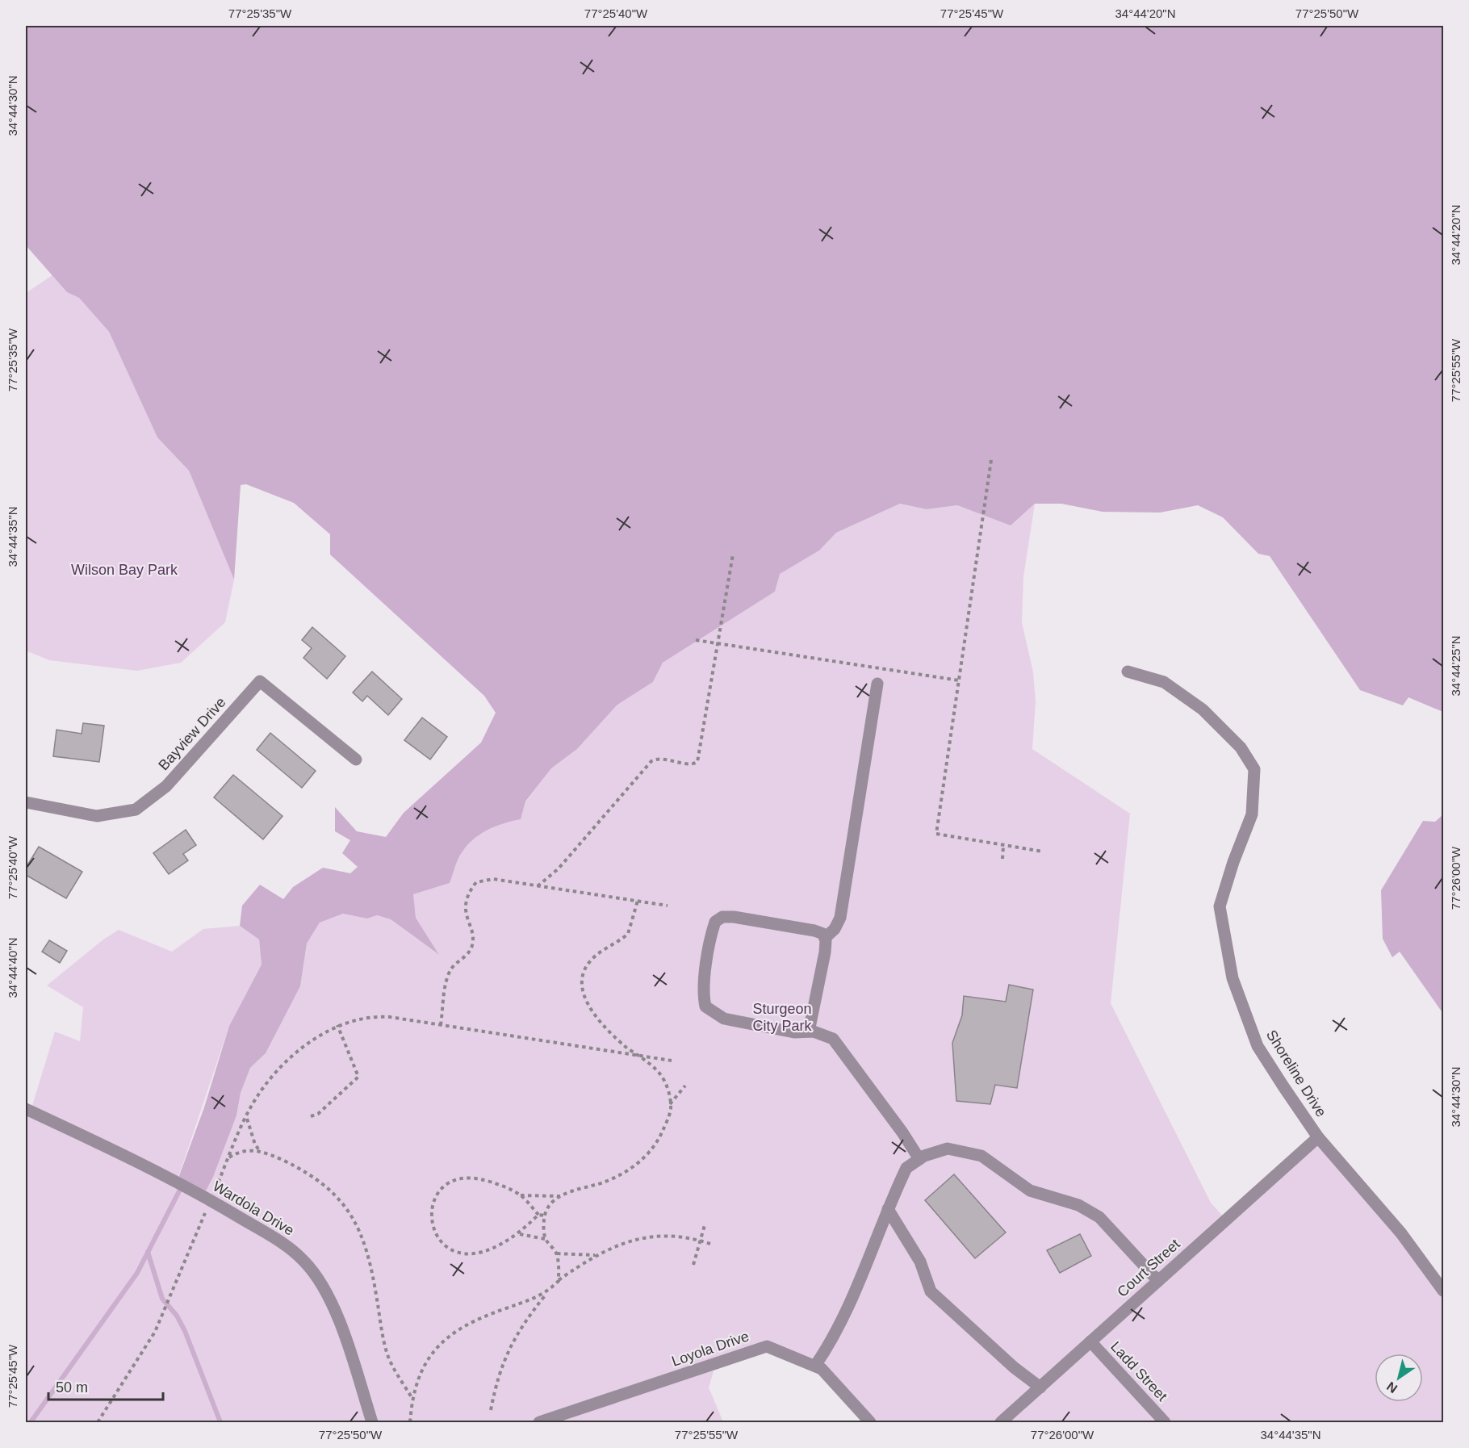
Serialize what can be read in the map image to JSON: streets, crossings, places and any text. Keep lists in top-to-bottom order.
{
  "streets": {
    "street": [
      "Bayview Drive",
      "Shoreline Drive",
      "Wardola Drive",
      "Court Street",
      "Loyola Drive",
      "Ladd Street"
    ]
  },
  "crossings": [
    ["Shoreline Drive", "Court Street"],
    ["Court Street", "Ladd Street"]
  ],
  "parks": ["Wilson Bay Park", "Sturgeon City Park"],
  "scale_bar": "50 m",
  "north": "bottom left",
  "coordinates": [
    "77°25'35\"W",
    "77°25'40\"W",
    "77°25'45\"W",
    "34°44'20\"N",
    "77°25'50\"W",
    "34°44'30\"N",
    "77°25'55\"W",
    "34°44'35\"N",
    "34°44'25\"N",
    "77°26'00\"W",
    "34°44'40\"N"
  ]
}
